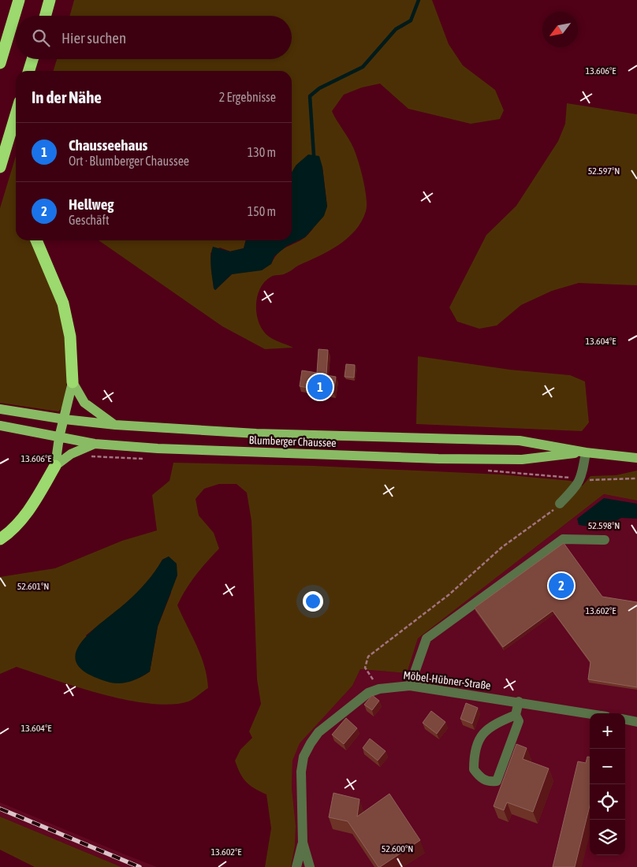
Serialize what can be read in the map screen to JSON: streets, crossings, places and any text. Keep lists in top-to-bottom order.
{
  "streets": {
    "main road": ["Blumberger Chaussee"],
    "street": ["Möbel-Hübner-Straße"]
  },
  "north": "bottom left",
  "page": {
    "search": "Hier suchen",
    "heading": ["In der Nähe", "2 Ergebnisse"],
    "list": [
      {
        "mark": "1",
        "name": "Chausseehaus",
        "note": "Ort · Blumberger Chaussee",
        "value": "130 m"
      },
      {
        "mark": "2",
        "name": "Hellweg",
        "note": "Geschäft",
        "value": "150 m"
      }
    ],
    "pins": ["1", "2"],
    "map_buttons": ["+", "−"]
  },
  "coordinates": [
    "13.606°E",
    "52.597°N",
    "13.604°E",
    "52.598°N",
    "52.601°N",
    "13.602°E",
    "52.600°N"
  ]
}
